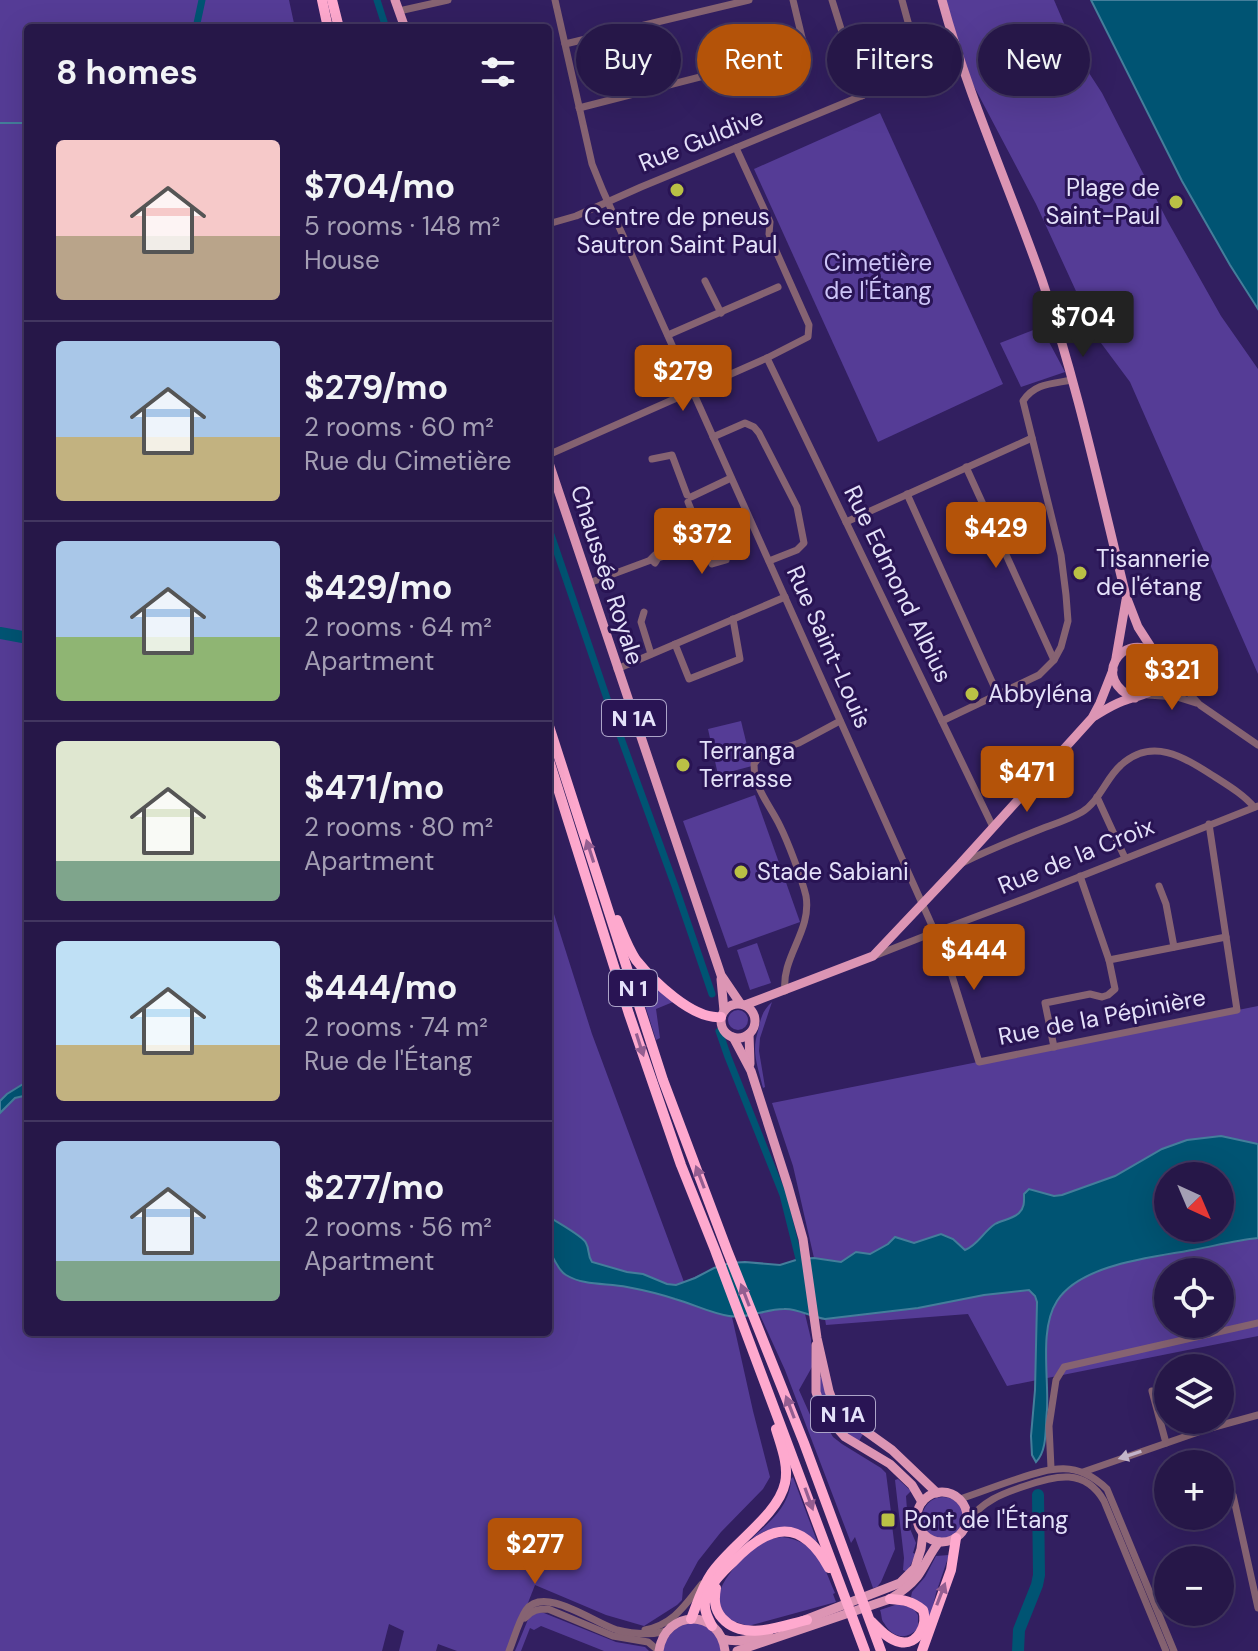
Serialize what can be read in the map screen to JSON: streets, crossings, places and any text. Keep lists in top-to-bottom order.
{
  "streets": {
    "highway": ["N 1"],
    "main road": ["Chaussée Royale", "N 1A", "Rue de la Croix"],
    "street": [
      "Rue Guldive",
      "Rue Edmond Albius",
      "Rue Saint-Louis",
      "Rue de la Pépinière"
    ]
  },
  "crossings": [
    ["Rue Guldive", "Rue Saint-Louis"],
    ["Chaussée Royale", "N 1A"],
    ["Chaussée Royale", "Rue de la Croix"],
    ["Rue Saint-Louis", "Rue de la Croix"],
    ["Rue Saint-Louis", "Rue de la Pépinière"],
    ["N 1A", "Rue de la Croix"],
    ["Rue de la Croix", "Rue de la Pépinière"]
  ],
  "parks": ["Cimetière de l'Étang"],
  "places": {
    "other": [
      "Centre de pneus Sautron Saint Paul",
      "Plage de Saint-Paul",
      "Tisannerie de l'étang",
      "Abbyléna",
      "Terranga Terrasse",
      "Stade Sabiani"
    ],
    "transit": ["Pont de l'Étang"]
  },
  "north": "bottom right",
  "page": {
    "chip": [
      "Buy",
      "Rent",
      "Filters",
      "New"
    ],
    "heading": "8 homes",
    "list": [
      {
        "name": "$704/mo",
        "note": "5 rooms · 148 m² · House"
      },
      {
        "name": "$279/mo",
        "note": "2 rooms · 60 m² · Rue du Cimetière"
      },
      {
        "name": "$429/mo",
        "note": "2 rooms · 64 m² · Apartment"
      },
      {
        "name": "$471/mo",
        "note": "2 rooms · 80 m² · Apartment"
      },
      {
        "name": "$444/mo",
        "note": "2 rooms · 74 m² · Rue de l'Étang"
      },
      {
        "name": "$277/mo",
        "note": "2 rooms · 56 m² · Apartment"
      }
    ],
    "price": [
      "$704",
      "$279",
      "$429",
      "$372",
      "$321",
      "$471",
      "$444",
      "$277"
    ],
    "map_buttons": ["+", "−"]
  }
}
